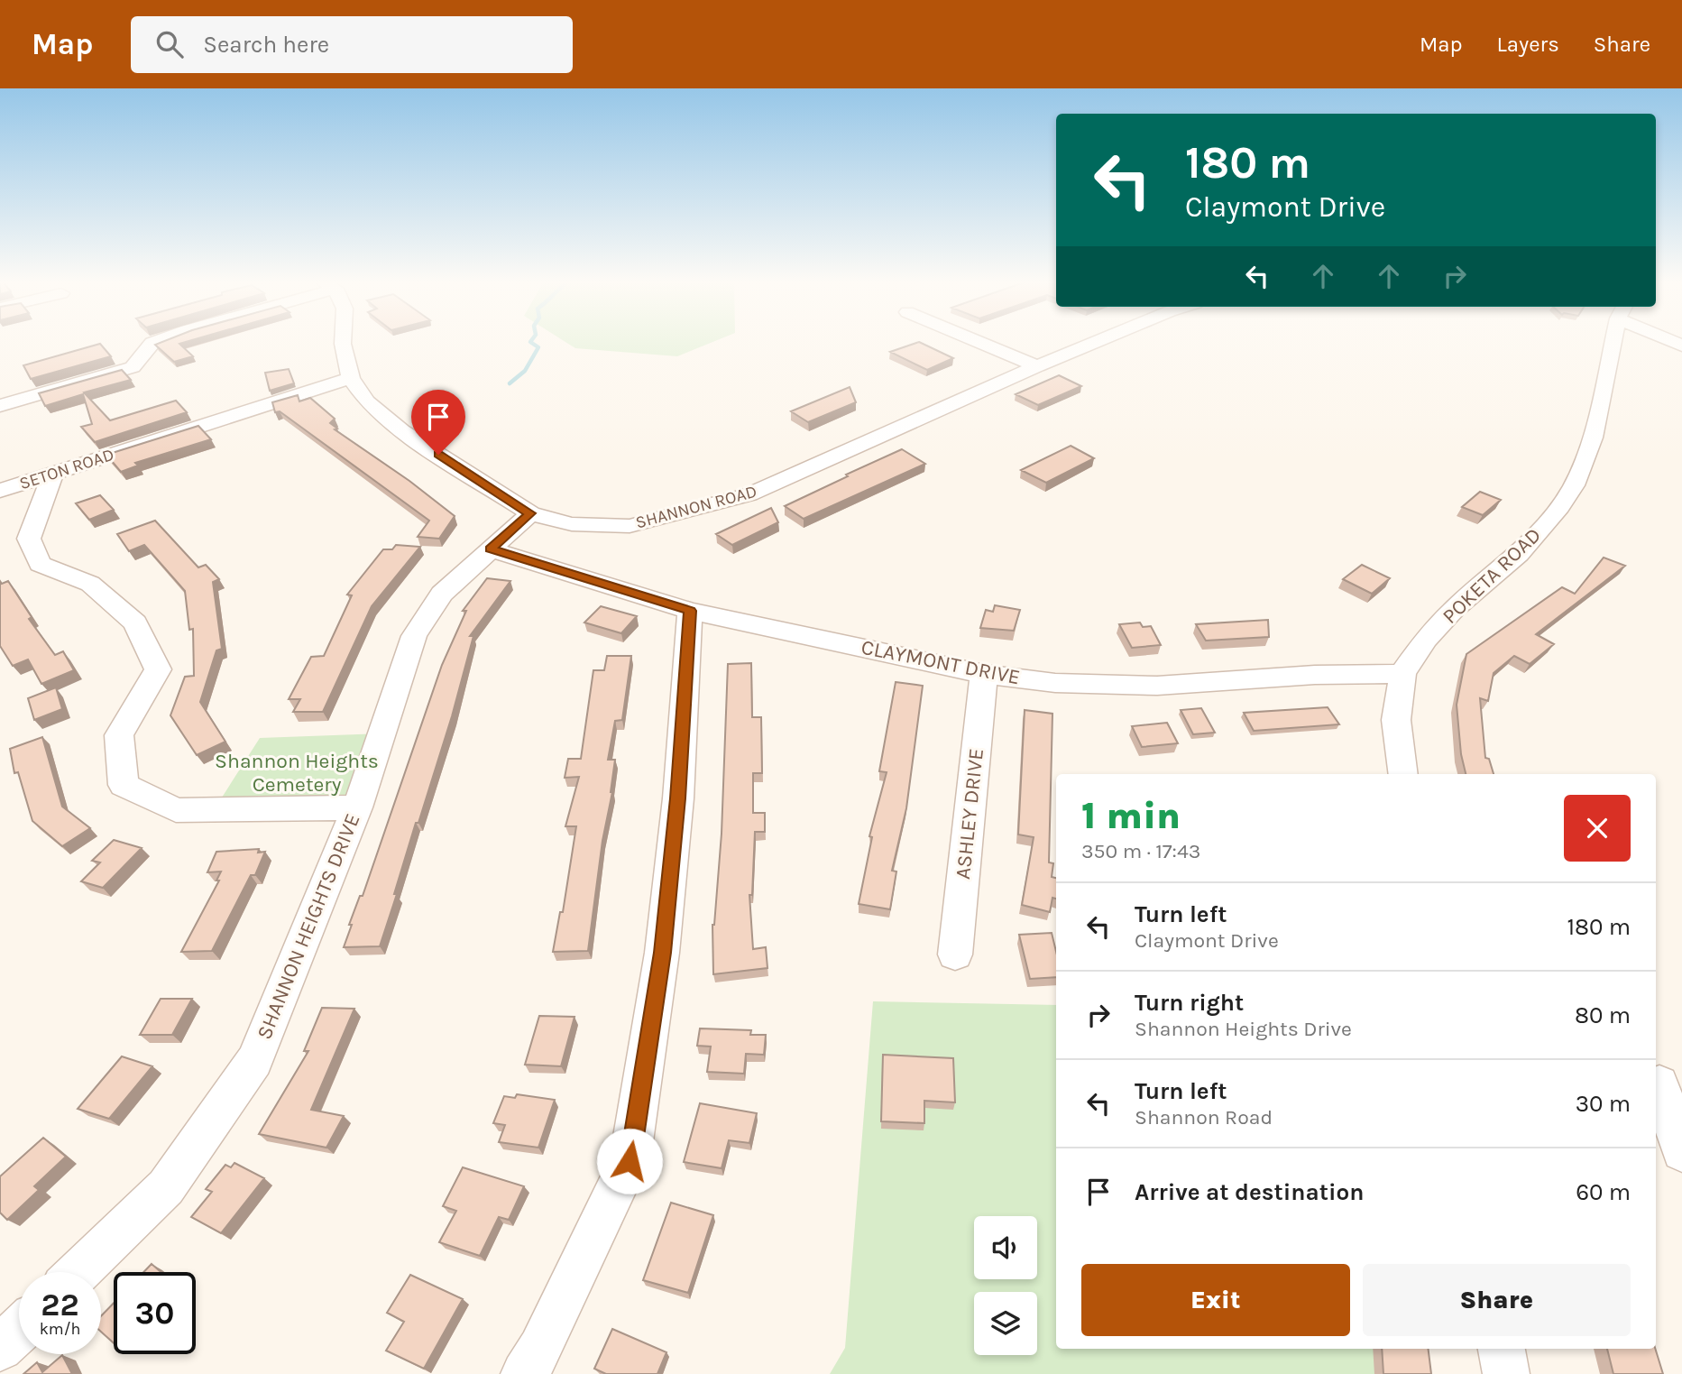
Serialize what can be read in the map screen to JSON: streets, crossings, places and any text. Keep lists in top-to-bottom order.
{
  "streets": {
    "street": [
      "SETON ROAD",
      "SHANNON ROAD",
      "POKETA ROAD",
      "CLAYMONT DRIVE",
      "ASHLEY DRIVE",
      "SHANNON HEIGHTS DRIVE"
    ]
  },
  "crossings": [
    ["SETON ROAD", "SHANNON ROAD"],
    ["SHANNON ROAD", "SHANNON HEIGHTS DRIVE"],
    ["POKETA ROAD", "CLAYMONT DRIVE"],
    ["CLAYMONT DRIVE", "ASHLEY DRIVE"],
    ["CLAYMONT DRIVE", "SHANNON HEIGHTS DRIVE"]
  ],
  "parks": ["Shannon Heights Cemetery"],
  "page": {
    "header": "Map",
    "search": "Search here",
    "nav": ["Map", "Layers", "Share"],
    "turn": ["180 m", "Claymont Drive"],
    "heading": ["1 min", "350 m · 17:43"],
    "list": [
      {
        "name": "Turn left",
        "note": "Claymont Drive",
        "value": "180 m"
      },
      {
        "name": "Turn right",
        "note": "Shannon Heights Drive",
        "value": "80 m"
      },
      {
        "name": "Turn left",
        "note": "Shannon Road",
        "value": "30 m"
      },
      {
        "name": "Arrive at destination",
        "value": "60 m"
      }
    ],
    "buttons": ["Exit", "Share"],
    "speed": "22 km/h",
    "limit": "30"
  }
}
